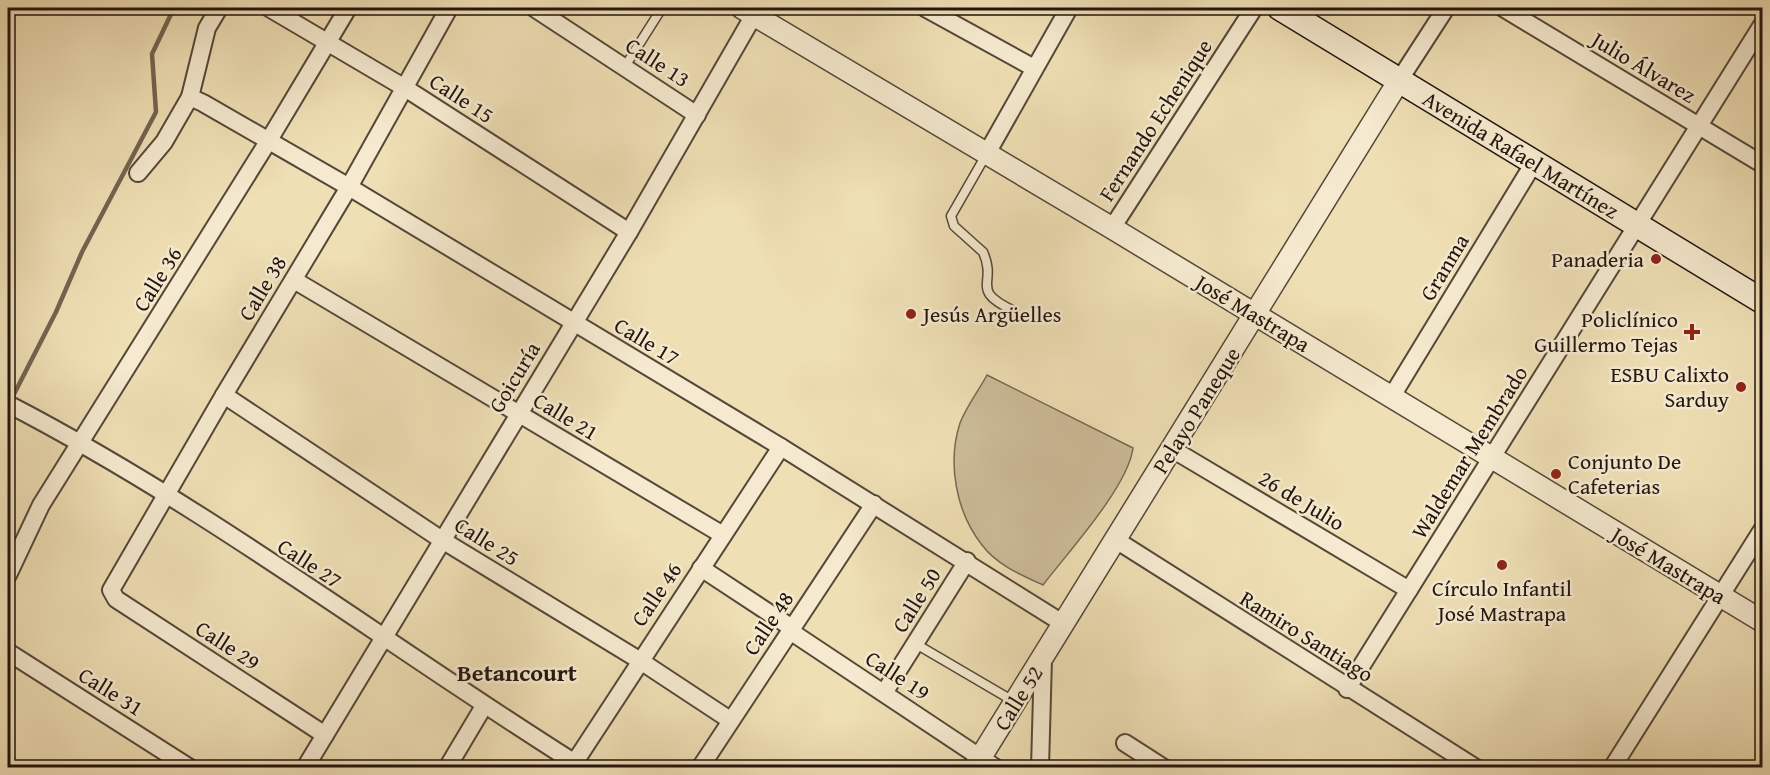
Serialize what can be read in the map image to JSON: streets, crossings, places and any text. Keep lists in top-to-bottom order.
{
  "streets": {
    "main road": ["Avenida Rafael Martínez"],
    "street": [
      "Calle 13",
      "Julio Álvarez",
      "Calle 15",
      "Fernando Echenique",
      "Granma",
      "Calle 36",
      "Calle 38",
      "José Mastrapa",
      "Calle 17",
      "Goicuría",
      "Pelayo Paneque",
      "Calle 21",
      "Waldemar Membrado",
      "26 de Julio",
      "Calle 25",
      "Calle 27",
      "Calle 46",
      "Calle 50",
      "Calle 48",
      "Ramiro Santiago",
      "Calle 29",
      "Calle 19",
      "Calle 31",
      "Calle 52"
    ]
  },
  "crossings": [
    ["Calle 13", "Goicuría"],
    ["Julio Álvarez", "Waldemar Membrado"],
    ["Calle 15", "Calle 36"],
    ["Calle 15", "Calle 38"],
    ["Calle 15", "Goicuría"],
    ["Fernando Echenique", "José Mastrapa"],
    ["Avenida Rafael Martínez", "Granma"],
    ["Avenida Rafael Martínez", "Pelayo Paneque"],
    ["Avenida Rafael Martínez", "Waldemar Membrado"],
    ["Granma", "José Mastrapa"],
    ["Calle 36", "Calle 17"],
    ["Calle 36", "Calle 27"],
    ["Calle 38", "Calle 17"],
    ["Calle 38", "Calle 21"],
    ["Calle 38", "Calle 25"],
    ["Calle 38", "Calle 27"],
    ["Calle 38", "Calle 29"],
    ["José Mastrapa", "Goicuría"],
    ["José Mastrapa", "Pelayo Paneque"],
    ["José Mastrapa", "Waldemar Membrado"],
    ["Calle 17", "Goicuría"],
    ["Calle 17", "Pelayo Paneque"],
    ["Calle 17", "Calle 46"],
    ["Calle 17", "Calle 50"],
    ["Calle 17", "Calle 48"],
    ["Goicuría", "Calle 21"],
    ["Goicuría", "Calle 25"],
    ["Goicuría", "Calle 27"],
    ["Goicuría", "Calle 29"],
    ["Pelayo Paneque", "26 de Julio"],
    ["Pelayo Paneque", "Ramiro Santiago"],
    ["Pelayo Paneque", "Calle 52"],
    ["Calle 21", "Calle 46"],
    ["Waldemar Membrado", "26 de Julio"],
    ["Waldemar Membrado", "Ramiro Santiago"],
    ["Calle 25", "Calle 46"],
    ["Calle 25", "Calle 48"],
    ["Calle 27", "Calle 46"],
    ["Calle 46", "Calle 19"],
    ["Calle 50", "Calle 19"],
    ["Calle 48", "Calle 19"],
    ["Calle 19", "Calle 52"]
  ],
  "districts": ["Betancourt"],
  "places": {
    "other": [
      "Panaderia",
      "Jesús Argüelles",
      "ESBU Calixto Sarduy",
      "Conjunto De Cafeterias",
      "Círculo Infantil José Mastrapa"
    ],
    "health": ["Policlínico Guillermo Tejas"]
  }
}
